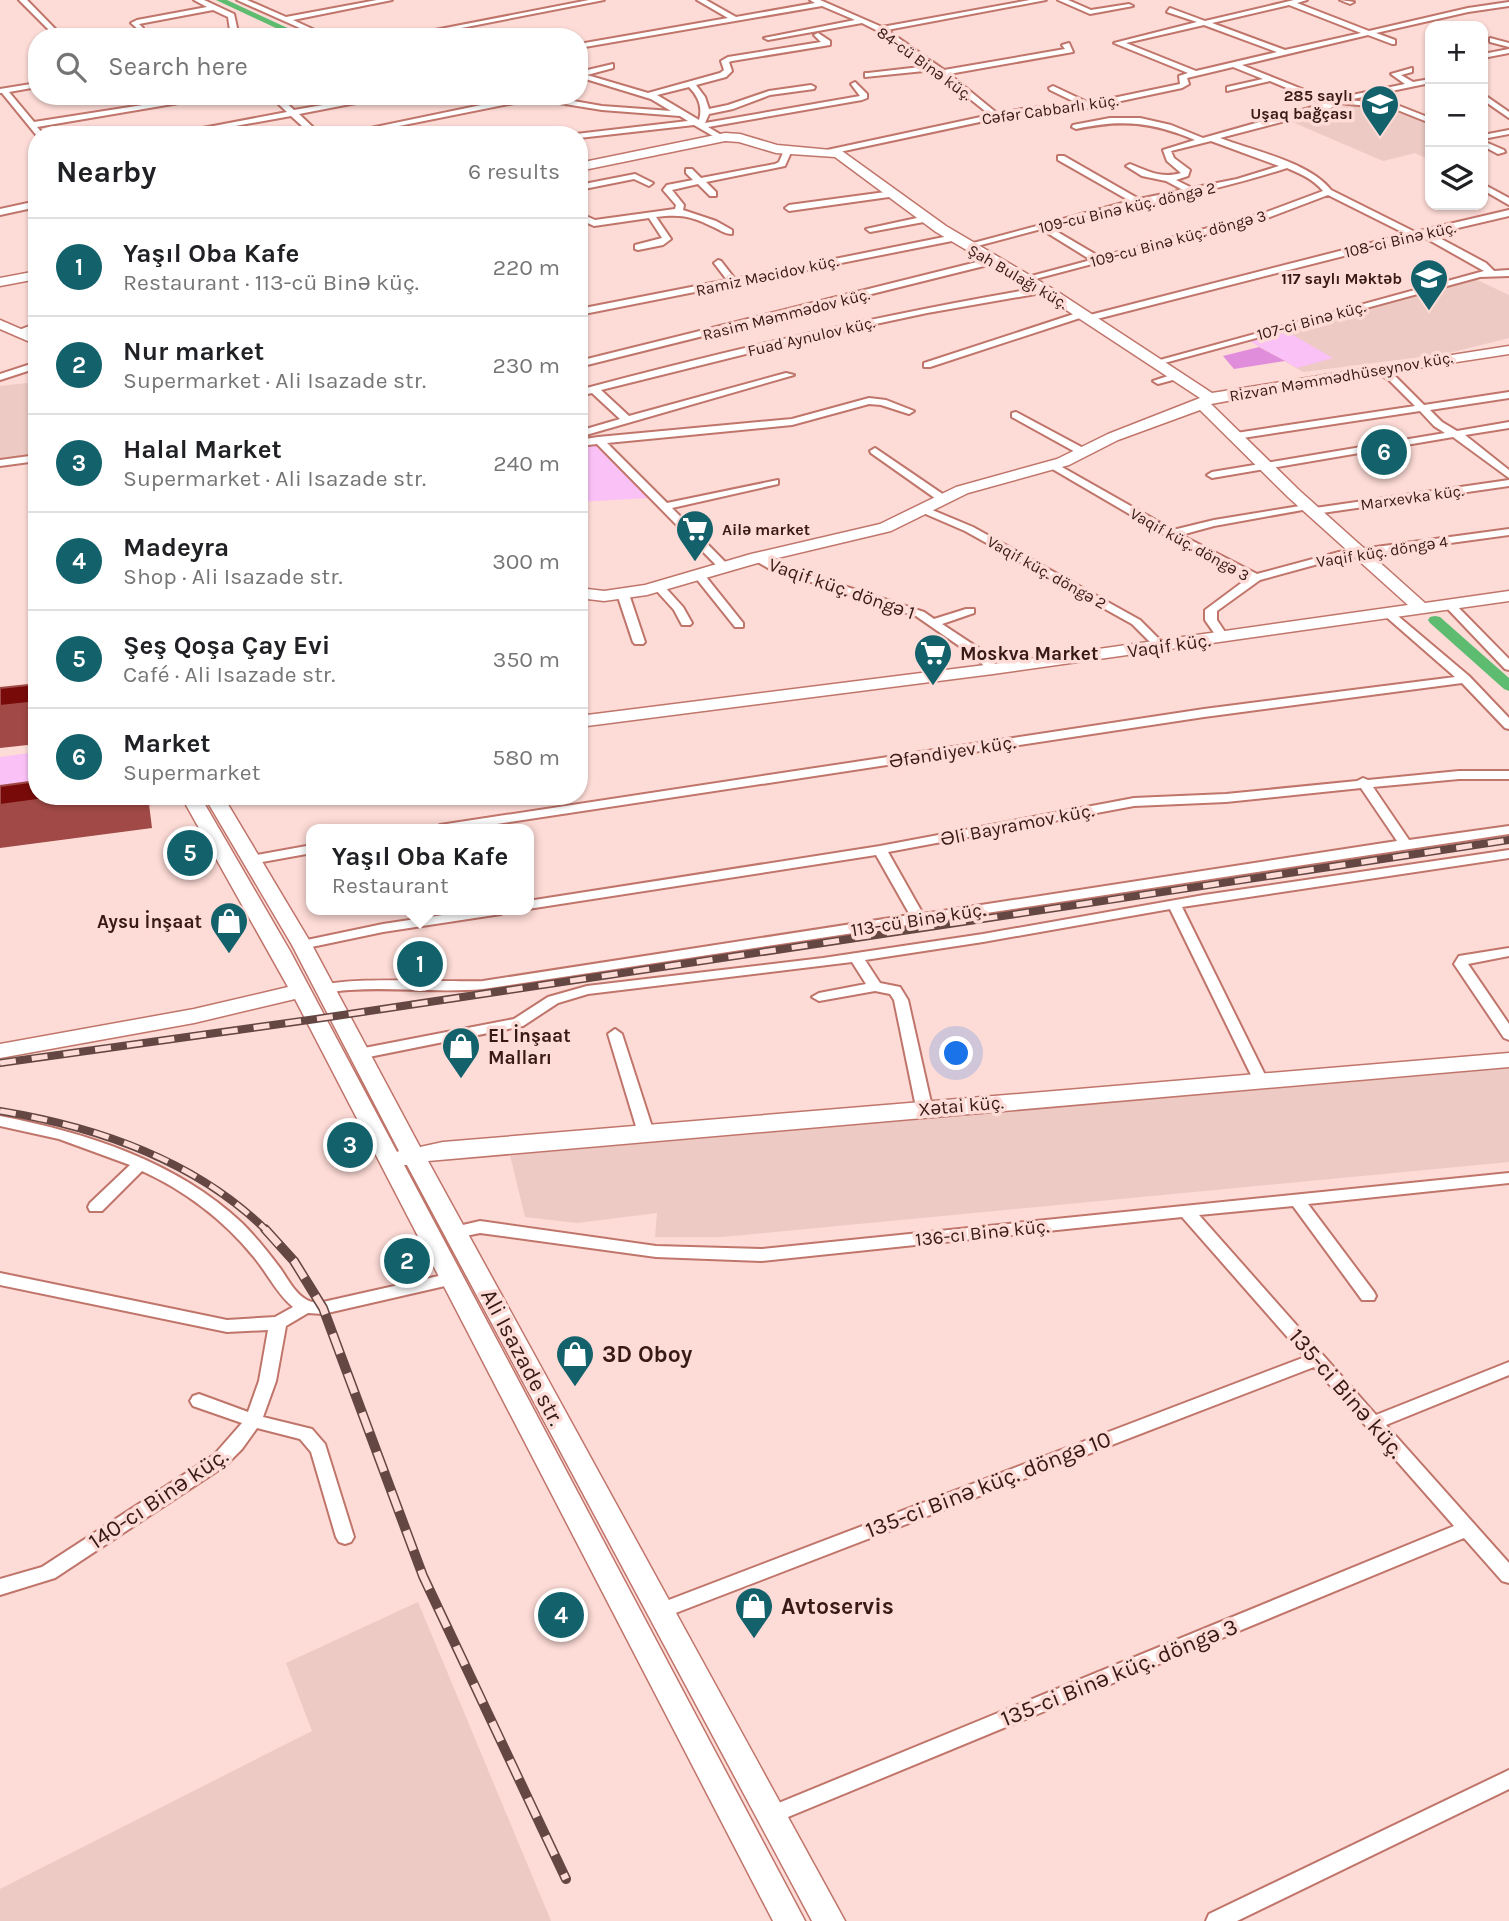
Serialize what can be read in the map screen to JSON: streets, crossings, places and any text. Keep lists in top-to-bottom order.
{
  "streets": {
    "street": [
      "84-cü Binə küç.",
      "Cəfər Cabbarlı küç.",
      "109-cu Binə küç. döngə 2",
      "109-cu Binə küç. döngə 3",
      "108-ci Binə küç.",
      "Ramiz Məcidov küç.",
      "Şah Bulağı küç.",
      "Rasim Məmmədov küç.",
      "107-ci Binə küç.",
      "Fuad Aynulov küç.",
      "Rizvan Məmmədhüseynov küç.",
      "Marxevka küç.",
      "Vaqif küç. döngə 3",
      "Vaqif küç. döngə 4",
      "Vaqif küç. döngə 2",
      "Vaqif küç. döngə 1",
      "Vaqif küç.",
      "Əfəndiyev küç.",
      "Əli Bayramov küç.",
      "113-cü Binə küç.",
      "Xətai küç.",
      "136-cı Binə küç.",
      "Ali Isazade str.",
      "135-ci Binə küç.",
      "135-ci Binə küç. döngə 10",
      "140-cı Binə küç.",
      "135-ci Binə küç. döngə 3"
    ]
  },
  "crossings": [
    ["84-cü Binə küç.", "Cəfər Cabbarlı küç."],
    ["Cəfər Cabbarlı küç.", "Şah Bulağı küç."],
    ["109-cu Binə küç. döngə 2", "Ramiz Məcidov küç."],
    ["109-cu Binə küç. döngə 2", "Şah Bulağı küç."],
    ["109-cu Binə küç. döngə 3", "Şah Bulağı küç."],
    ["108-ci Binə küç.", "Şah Bulağı küç."],
    ["Ramiz Məcidov küç.", "Şah Bulağı küç."],
    ["Şah Bulağı küç.", "Rasim Məmmədov küç."],
    ["Şah Bulağı küç.", "107-ci Binə küç."],
    ["Şah Bulağı küç.", "Fuad Aynulov küç."],
    ["Şah Bulağı küç.", "Rizvan Məmmədhüseynov küç."],
    ["Şah Bulağı küç.", "Marxevka küç."],
    ["Şah Bulağı küç.", "Vaqif küç. döngə 4"],
    ["Şah Bulağı küç.", "Vaqif küç."],
    ["Rizvan Məmmədhüseynov küç.", "Vaqif küç. döngə 3"],
    ["Rizvan Məmmədhüseynov küç.", "Vaqif küç. döngə 2"],
    ["Rizvan Məmmədhüseynov küç.", "Vaqif küç. döngə 1"],
    ["Marxevka küç.", "Vaqif küç. döngə 3"],
    ["Vaqif küç. döngə 3", "Vaqif küç. döngə 4"],
    ["Vaqif küç. döngə 3", "Vaqif küç."],
    ["Vaqif küç. döngə 2", "Vaqif küç."],
    ["Vaqif küç. döngə 1", "Vaqif küç."],
    ["113-cü Binə küç.", "Ali Isazade str."],
    ["Xətai küç.", "Ali Isazade str."],
    ["136-cı Binə küç.", "Ali Isazade str."],
    ["136-cı Binə küç.", "135-ci Binə küç."],
    ["Ali Isazade str.", "135-ci Binə küç. döngə 10"],
    ["Ali Isazade str.", "135-ci Binə küç. döngə 3"],
    ["135-ci Binə küç.", "135-ci Binə küç. döngə 10"],
    ["135-ci Binə küç.", "135-ci Binə küç. döngə 3"]
  ],
  "places": {
    "school or university": ["285 saylı Uşaq bağçası", "117 saylı Məktəb"],
    "supermarket": ["Ailә market", "Moskva Market"],
    "shop": [
      "Aysu İnşaat",
      "EL İnşaat Malları",
      "3D Oboy",
      "Avtoservis"
    ]
  },
  "page": {
    "map_buttons": ["+", "−"],
    "search": "Search here",
    "heading": ["Nearby", "6 results"],
    "list": [
      {
        "mark": "1",
        "name": "Yaşıl Oba Kafe",
        "note": "Restaurant · 113-cü Binə küç.",
        "value": "220 m"
      },
      {
        "mark": "2",
        "name": "Nur market",
        "note": "Supermarket · Ali Isazade str.",
        "value": "230 m"
      },
      {
        "mark": "3",
        "name": "Halal Market",
        "note": "Supermarket · Ali Isazade str.",
        "value": "240 m"
      },
      {
        "mark": "4",
        "name": "Madeyra",
        "note": "Shop · Ali Isazade str.",
        "value": "300 m"
      },
      {
        "mark": "5",
        "name": "Şeş Qoşa Çay Evi",
        "note": "Café · Ali Isazade str.",
        "value": "350 m"
      },
      {
        "mark": "6",
        "name": "Market",
        "note": "Supermarket",
        "value": "580 m"
      }
    ],
    "pins": [
      "6",
      "5",
      "1",
      "3",
      "2",
      "4"
    ],
    "popup": ["Yaşıl Oba Kafe", "Restaurant"]
  }
}
